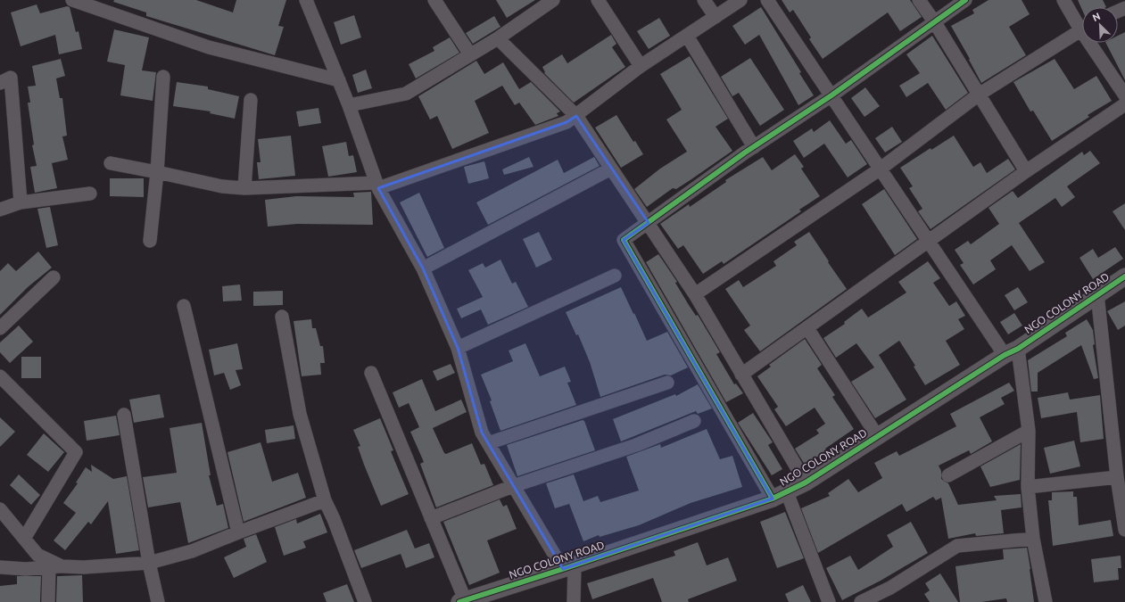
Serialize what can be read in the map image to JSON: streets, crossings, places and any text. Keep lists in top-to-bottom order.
{
  "streets": {
    "street": ["NGO COLONY ROAD"]
  },
  "north": "top left"
}
